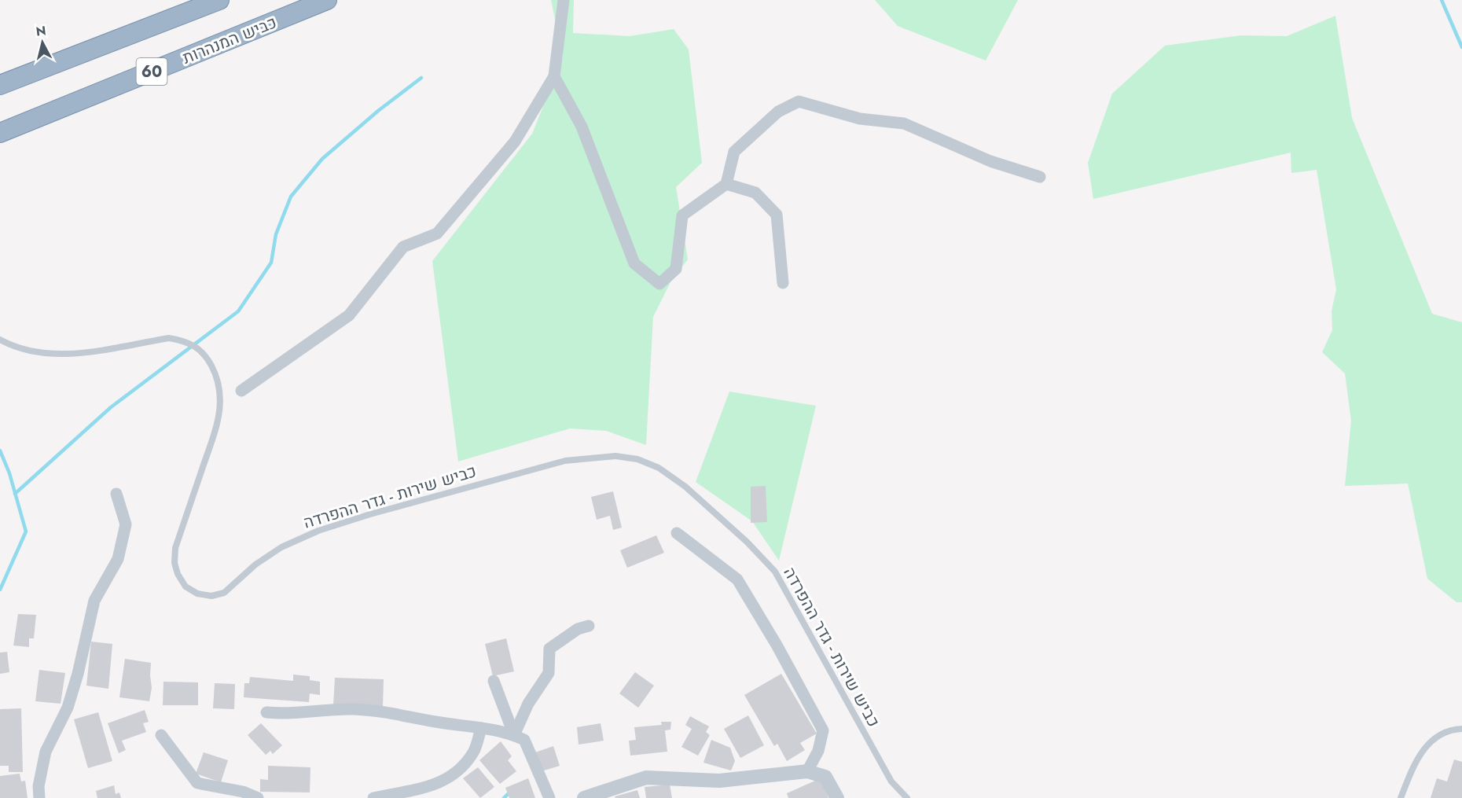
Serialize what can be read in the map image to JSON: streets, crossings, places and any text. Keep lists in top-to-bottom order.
{
  "streets": {
    "highway": ["כביש המנהרות", "60"],
    "lane": ["כביש שירות - גדר ההפרדה"]
  },
  "north": "top"
}
